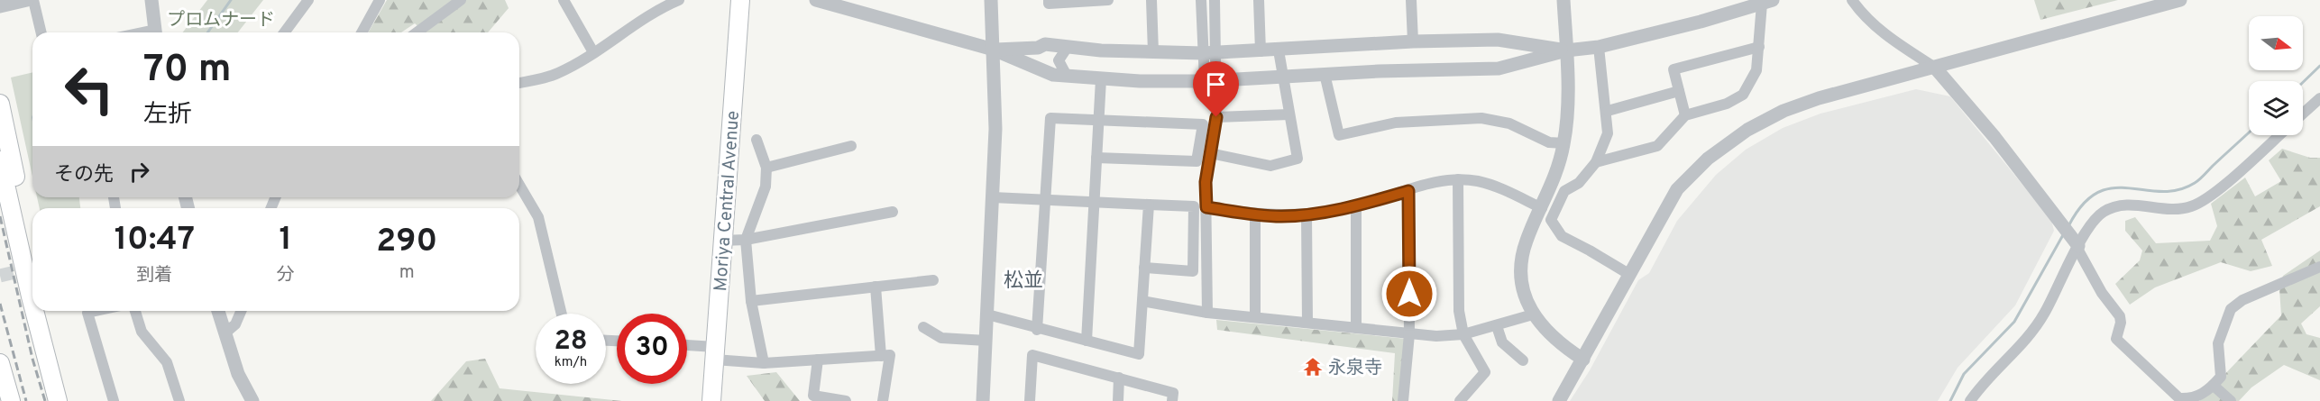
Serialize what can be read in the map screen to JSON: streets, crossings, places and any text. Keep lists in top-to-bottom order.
{
  "streets": {
    "main road": ["Moriya Central Avenue"]
  },
  "districts": ["松並"],
  "parks": ["プロムナード"],
  "places": {
    "temple": ["永泉寺"]
  },
  "north": "right",
  "page": {
    "turn": ["70 m", "左折"],
    "then": "その先",
    "eta": [
      "10:47",
      "到着",
      "1",
      "分",
      "290",
      "m"
    ],
    "speed": "28 km/h",
    "limit": "30"
  }
}
